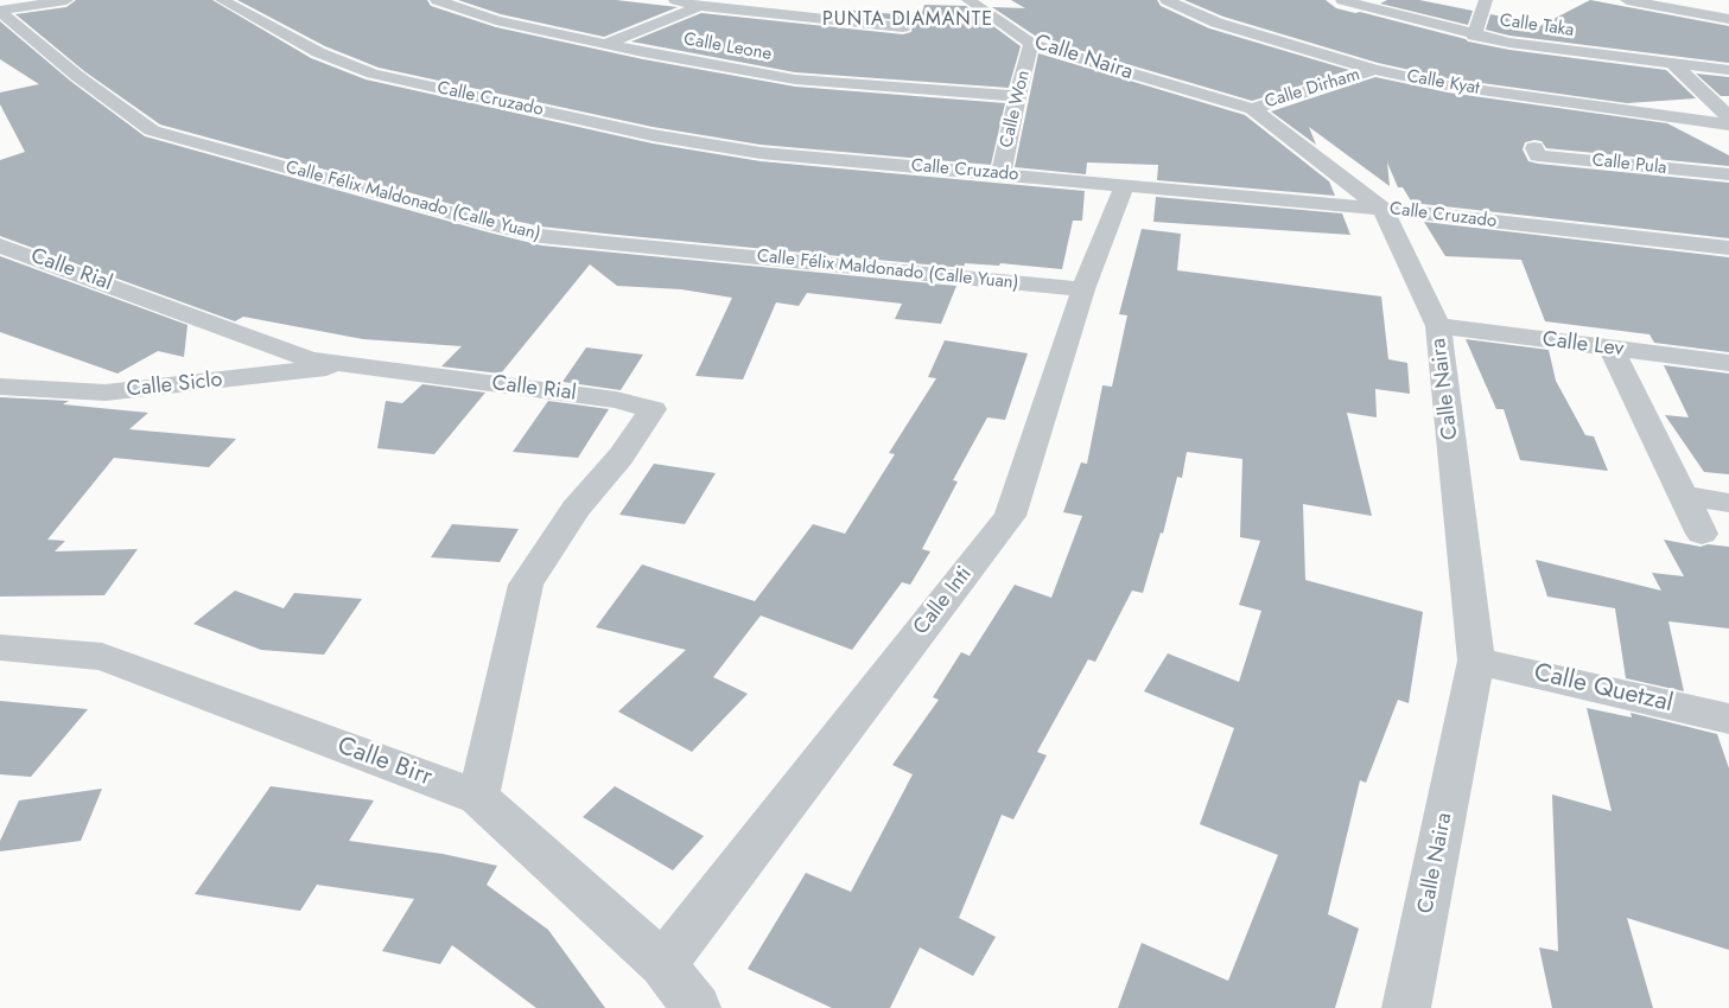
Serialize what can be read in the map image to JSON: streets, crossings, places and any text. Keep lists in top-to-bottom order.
{
  "streets": {
    "street": [
      "Calle Taka",
      "Calle Leone",
      "Calle Naira",
      "Calle Kyat",
      "Calle Dirham",
      "Calle Cruzado",
      "Calle Won",
      "Calle Pula",
      "Calle Félix Maldonado (Calle Yuan)",
      "Calle Rial",
      "Calle Lev",
      "Calle Siclo",
      "Calle Inti",
      "Calle Quetzal",
      "Calle Birr"
    ]
  },
  "crossings": [
    ["Calle Leone", "Calle Won"],
    ["Calle Naira", "Calle Dirham"],
    ["Calle Naira", "Calle Cruzado"],
    ["Calle Naira", "Calle Won"],
    ["Calle Naira", "Calle Lev"],
    ["Calle Naira", "Calle Quetzal"],
    ["Calle Kyat", "Calle Dirham"],
    ["Calle Cruzado", "Calle Won"],
    ["Calle Cruzado", "Calle Inti"],
    ["Calle Félix Maldonado (Calle Yuan)", "Calle Inti"],
    ["Calle Rial", "Calle Siclo"],
    ["Calle Rial", "Calle Birr"],
    ["Calle Inti", "Calle Birr"]
  ],
  "districts": ["PUNTA DIAMANTE"]
}
